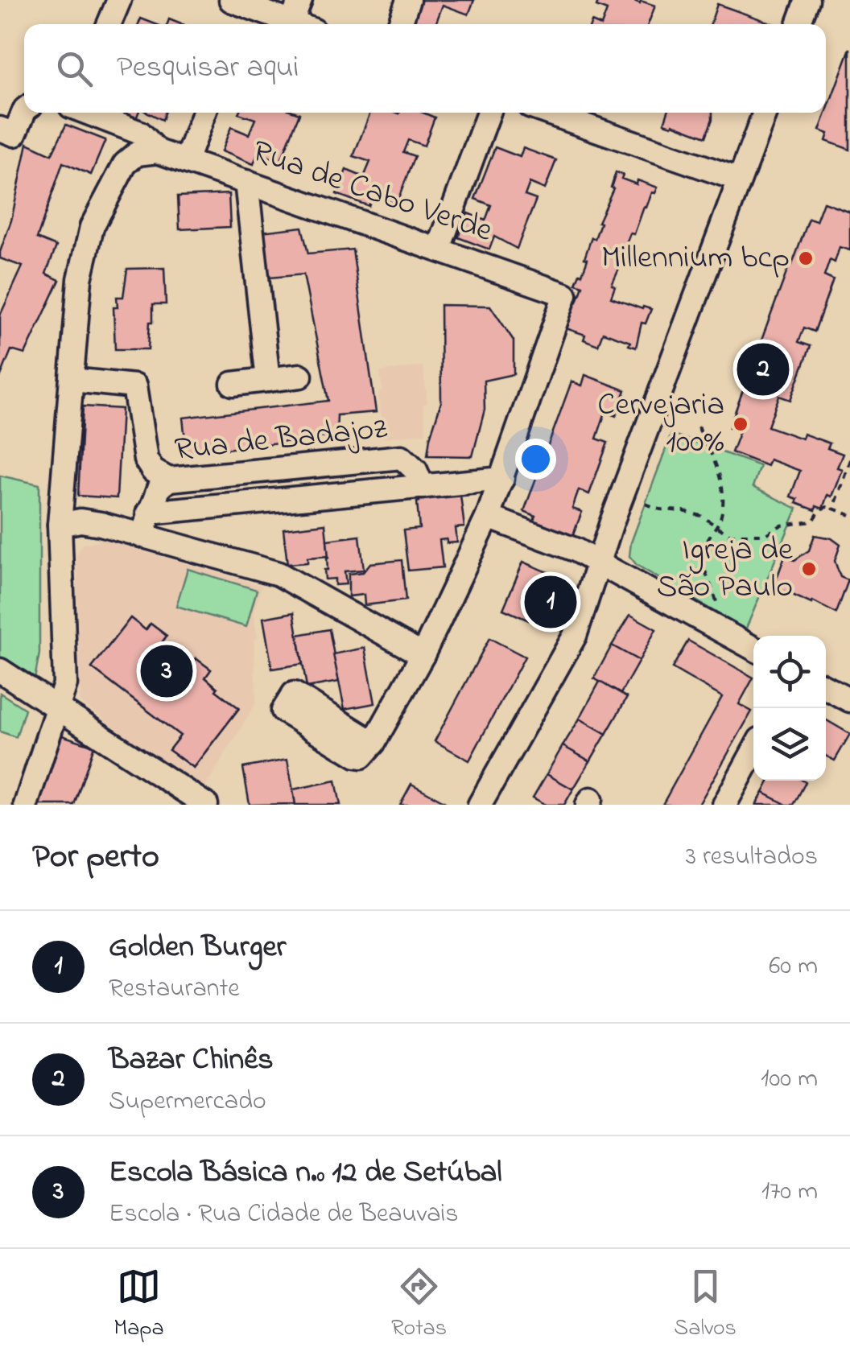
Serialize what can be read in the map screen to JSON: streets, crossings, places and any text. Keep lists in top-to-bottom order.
{
  "streets": {
    "street": ["Rua de Cabo Verde", "Rua de Badajoz"]
  },
  "crossings": [
    ["Rua de Cabo Verde", "Rua de Badajoz"]
  ],
  "places": ["Millennium bcp", "Cervejaria 100%", "Igreja de São Paulo"],
  "page": {
    "search": "Pesquisar aqui",
    "pins": ["2", "1", "3"],
    "heading": ["Por perto", "3 resultados"],
    "list": [
      {
        "mark": "1",
        "name": "Golden Burger",
        "note": "Restaurante",
        "value": "60 m"
      },
      {
        "mark": "2",
        "name": "Bazar Chinês",
        "note": "Supermercado",
        "value": "100 m"
      },
      {
        "mark": "3",
        "name": "Escola Básica n.º 12 de Setúbal",
        "note": "Escola · Rua Cidade de Beauvais",
        "value": "170 m"
      }
    ],
    "nav": ["Mapa", "Rotas", "Salvos"]
  }
}
